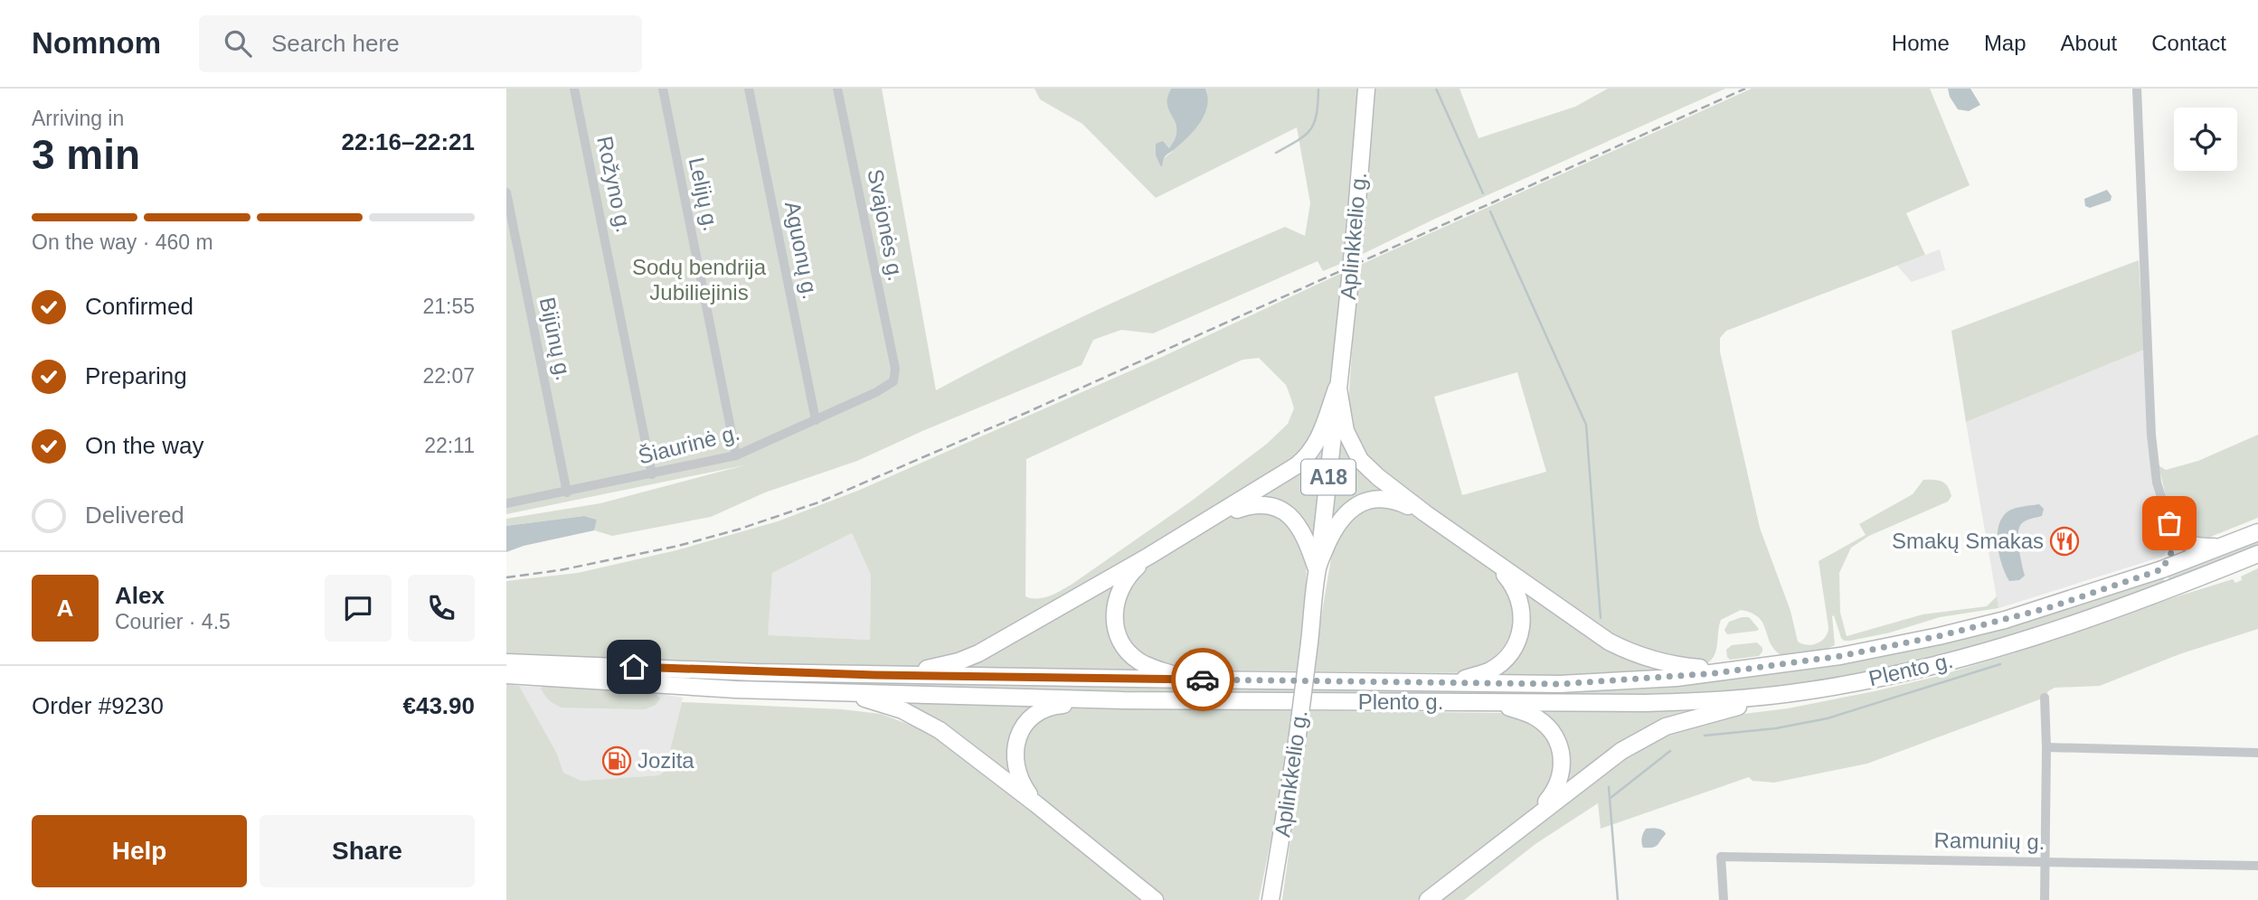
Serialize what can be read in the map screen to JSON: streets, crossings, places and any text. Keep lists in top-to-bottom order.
{
  "streets": {
    "highway": ["Aplinkkelio g.", "A18", "Plento g."],
    "street": [
      "Rožyno g.",
      "Lelijų g.",
      "Svajonės g.",
      "Aguonų g.",
      "Bijūnų g.",
      "Šiaurinė g.",
      "Ramunių g."
    ]
  },
  "crossings": [
    ["Rožyno g.", "Šiaurinė g."],
    ["Lelijų g.", "Šiaurinė g."],
    ["Svajonės g.", "Šiaurinė g."],
    ["Aguonų g.", "Šiaurinė g."],
    ["Bijūnų g.", "Šiaurinė g."]
  ],
  "parks": ["Sodų bendrija Jubiliejinis"],
  "places": {
    "restaurant": ["Smakų Smakas"],
    "fuel station": ["Jozita"]
  },
  "page": {
    "header": "Nomnom",
    "search": "Search here",
    "nav": [
      "Home",
      "Map",
      "About",
      "Contact"
    ],
    "heading": ["3 min", "Arriving in", "22:16–22:21"],
    "panel": [
      "Alex",
      "Courier · 4.5",
      "Order #9230",
      "€43.90"
    ],
    "bar": "On the way · 460 m",
    "list": [
      ["Confirmed", "21:55"],
      ["Preparing", "22:07"],
      ["On the way", "22:11"],
      "Delivered"
    ],
    "round": "A",
    "buttons": ["Help", "Share"]
  }
}
